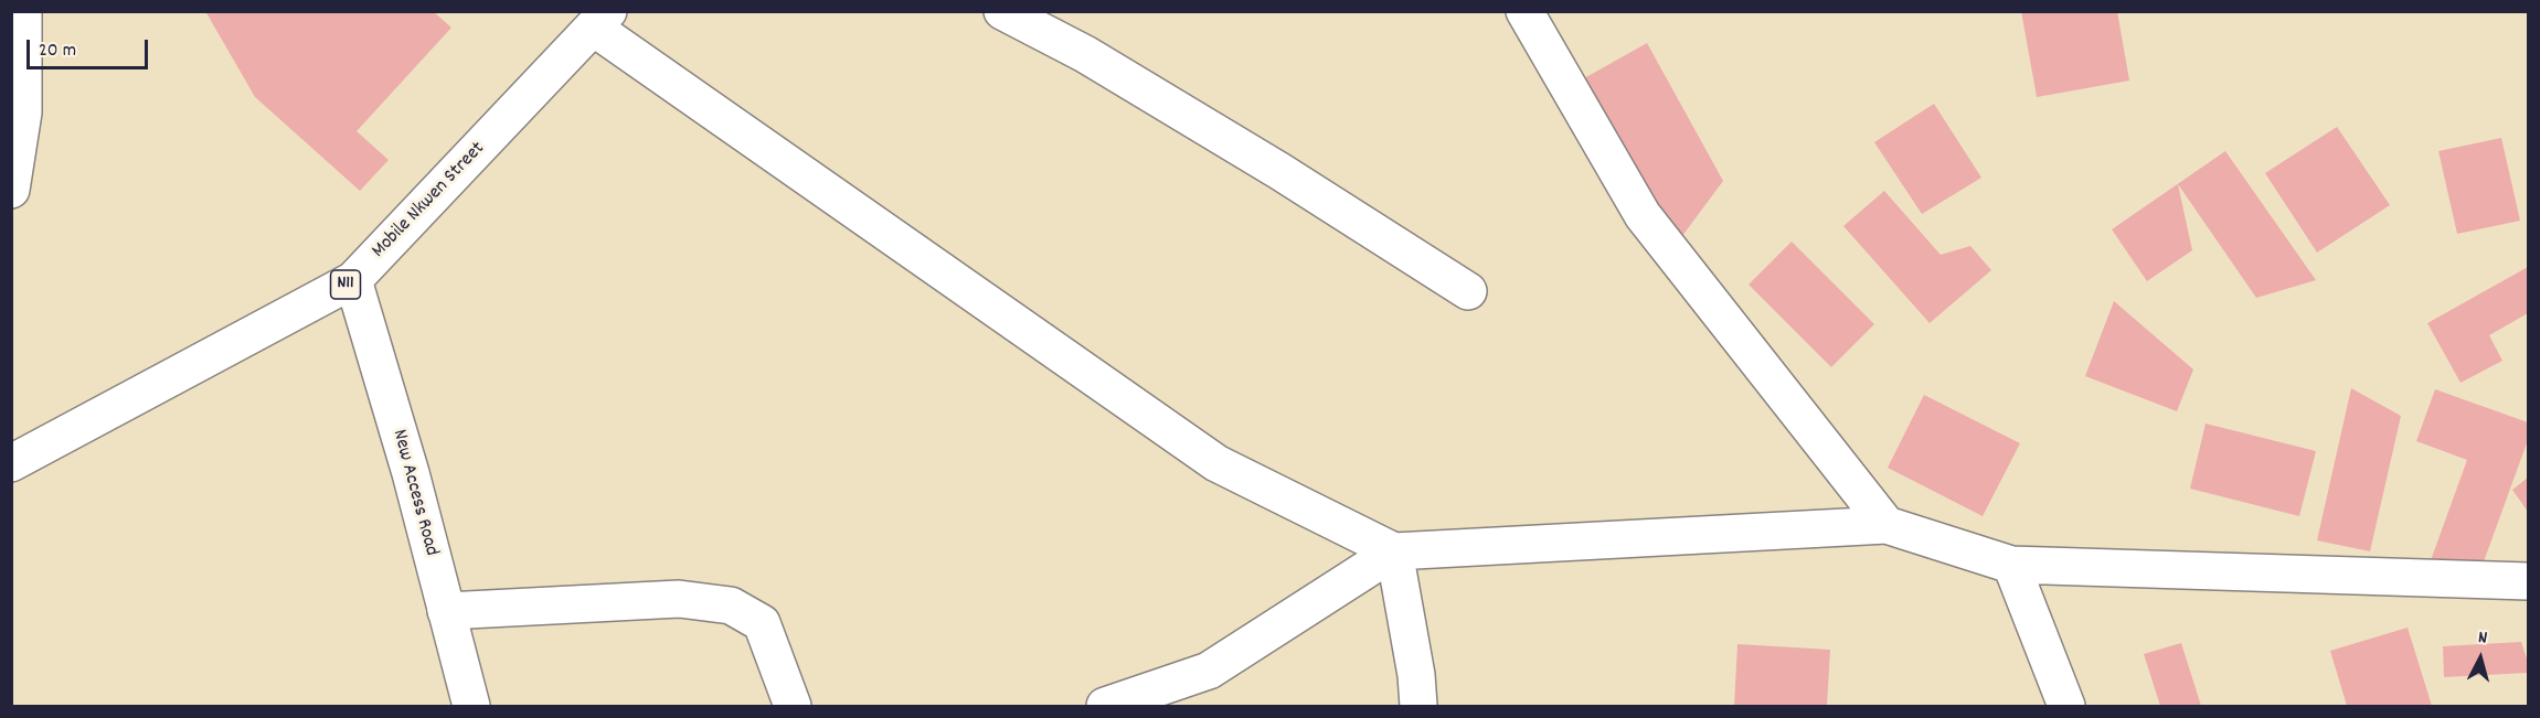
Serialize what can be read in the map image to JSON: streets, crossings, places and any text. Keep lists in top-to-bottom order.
{
  "streets": {
    "main road": ["Mobile Nkwen Street", "N11", "New Access Road"]
  },
  "crossings": [
    ["Mobile Nkwen Street", "New Access Road"]
  ],
  "scale_bar": "20 m",
  "north": "top"
}
